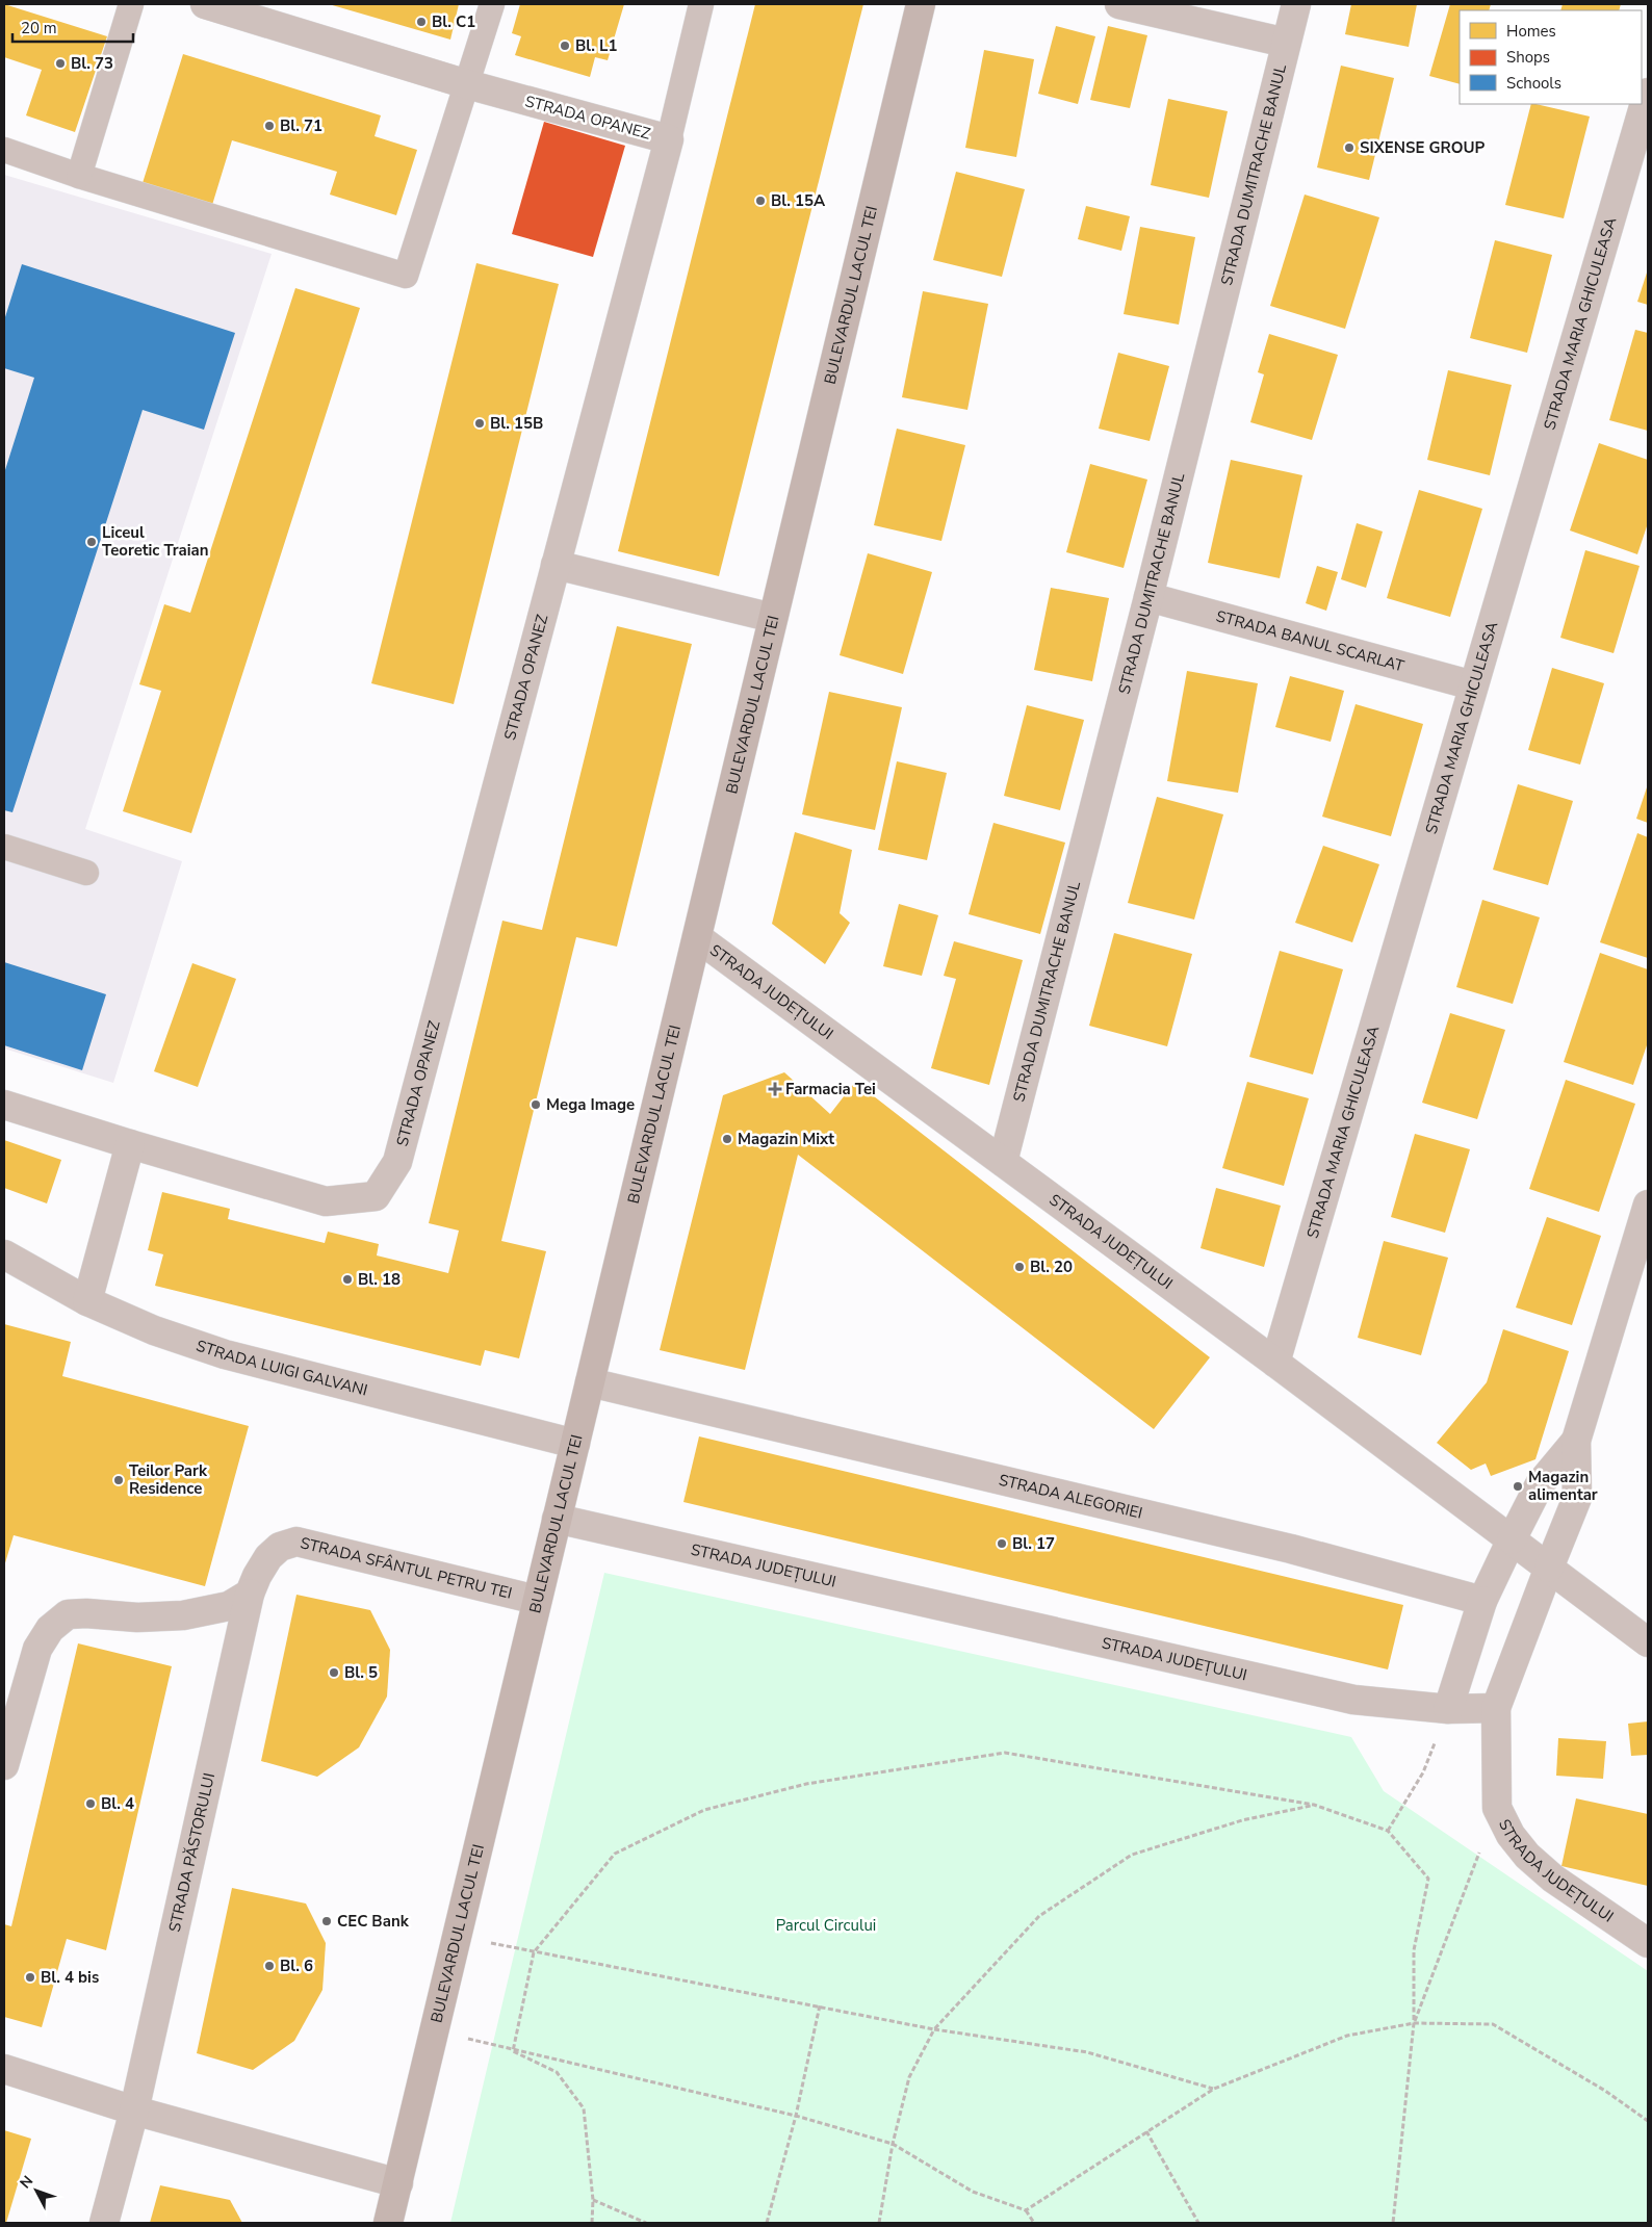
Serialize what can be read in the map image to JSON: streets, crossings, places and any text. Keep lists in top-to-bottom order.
{
  "streets": {
    "main road": ["BULEVARDUL LACUL TEI"],
    "street": [
      "STRADA OPANEZ",
      "STRADA DUMITRACHE BANUL",
      "STRADA MARIA GHICULEASA",
      "STRADA BANUL SCARLAT",
      "STRADA JUDEȚULUI",
      "STRADA LUIGI GALVANI",
      "STRADA ALEGORIEI",
      "STRADA SFÂNTUL PETRU TEI",
      "STRADA PĂSTORULUI"
    ]
  },
  "crossings": [
    ["STRADA DUMITRACHE BANUL", "STRADA BANUL SCARLAT"],
    ["STRADA DUMITRACHE BANUL", "STRADA JUDEȚULUI"],
    ["BULEVARDUL LACUL TEI", "STRADA JUDEȚULUI"],
    ["BULEVARDUL LACUL TEI", "STRADA LUIGI GALVANI"],
    ["BULEVARDUL LACUL TEI", "STRADA ALEGORIEI"],
    ["BULEVARDUL LACUL TEI", "STRADA SFÂNTUL PETRU TEI"],
    ["STRADA MARIA GHICULEASA", "STRADA BANUL SCARLAT"],
    ["STRADA MARIA GHICULEASA", "STRADA JUDEȚULUI"],
    ["STRADA SFÂNTUL PETRU TEI", "STRADA PĂSTORULUI"]
  ],
  "parks": ["Parcul Circului"],
  "places": {
    "other": [
      "Bl. C1",
      "Bl. L1",
      "Bl. 73",
      "Bl. 71",
      "SIXENSE GROUP",
      "Bl. 15A",
      "Bl. 15B",
      "Liceul Teoretic Traian",
      "Mega Image",
      "Magazin Mixt",
      "Bl. 20",
      "Bl. 18",
      "Teilor Park Residence",
      "Magazin alimentar",
      "Bl. 17",
      "Bl. 5",
      "Bl. 4",
      "CEC Bank",
      "Bl. 6",
      "Bl. 4 bis"
    ],
    "health": ["Farmacia Tei"]
  },
  "legend": ["Homes", "Shops", "Schools"],
  "scale_bar": "20 m",
  "north": "top left"
}
